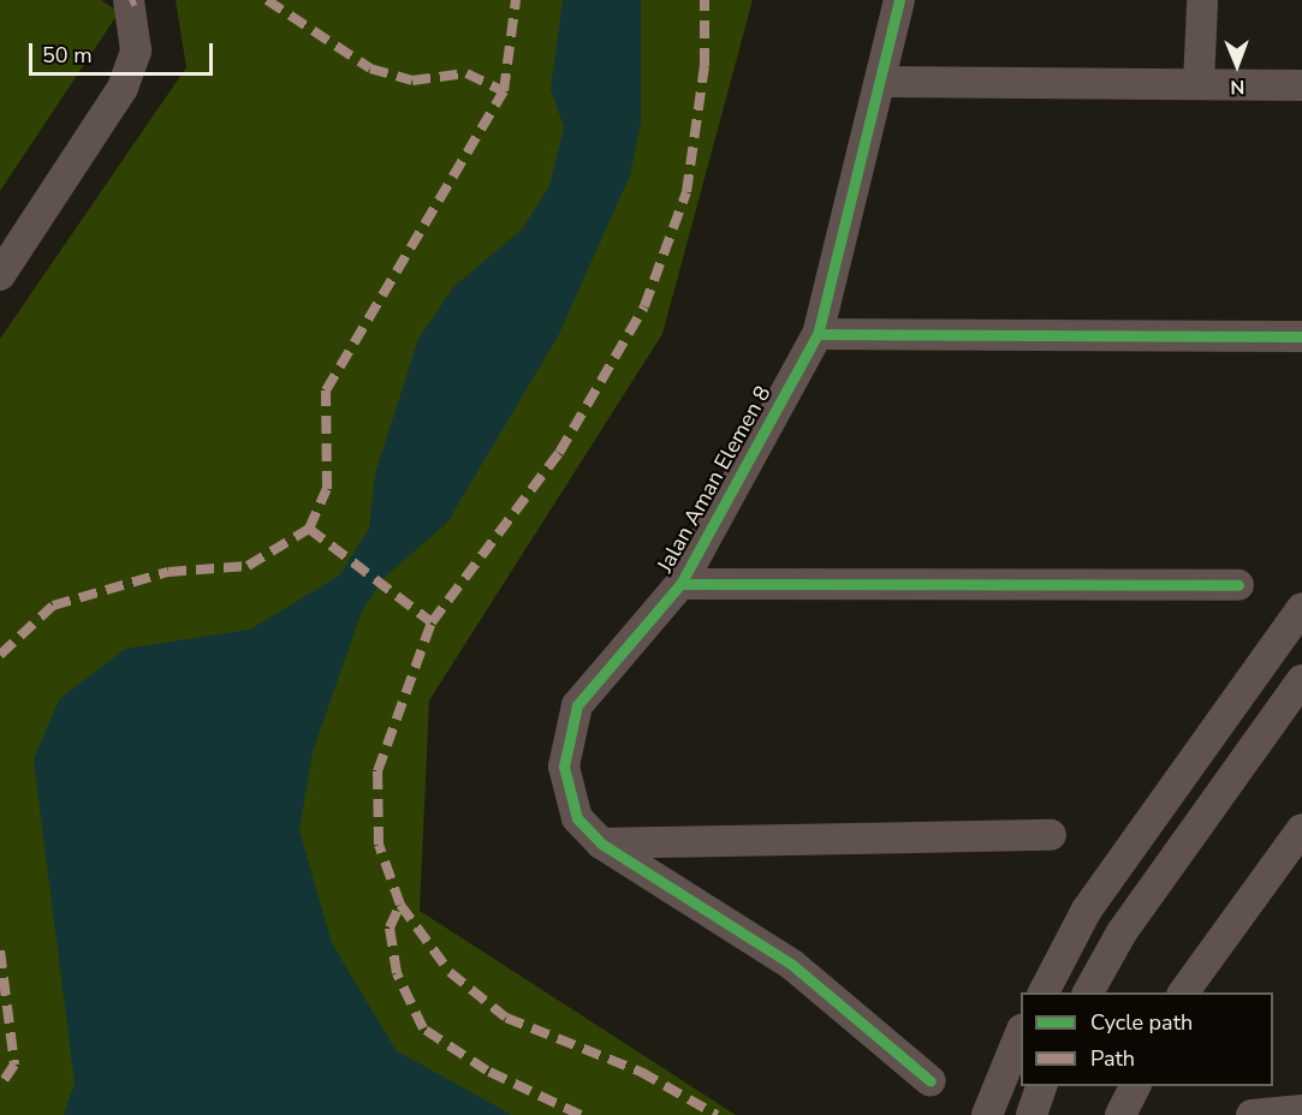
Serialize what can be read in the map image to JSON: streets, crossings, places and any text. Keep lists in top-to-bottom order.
{
  "streets": {
    "street": ["Jalan Aman Elemen 8"]
  },
  "legend": ["Cycle path", "Path"],
  "scale_bar": "50 m",
  "north": "bottom"
}
